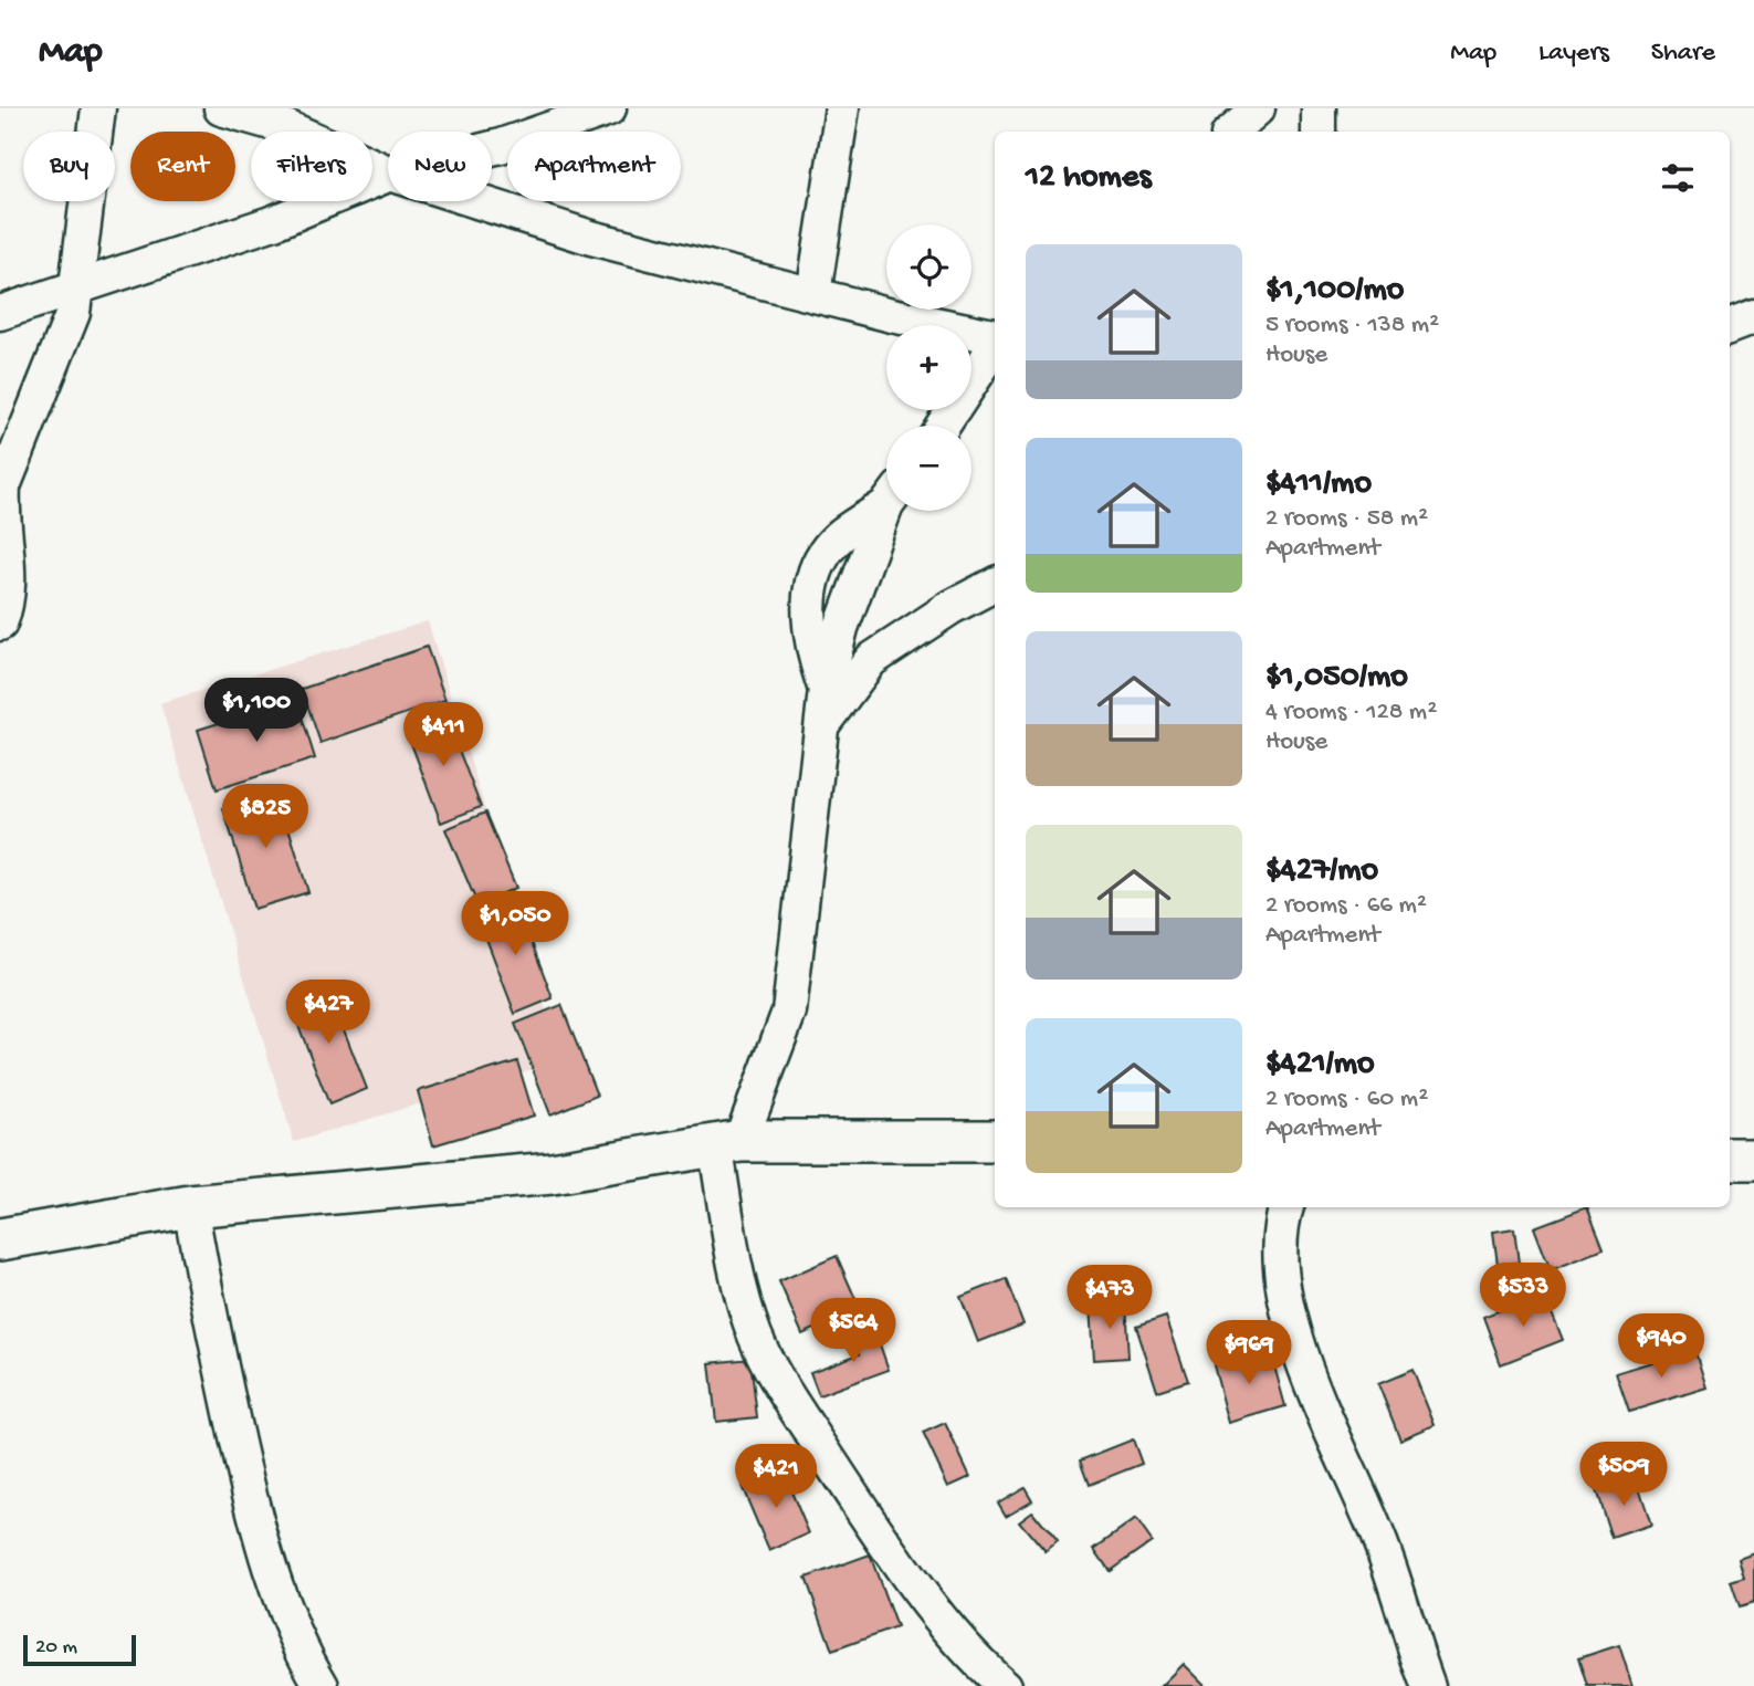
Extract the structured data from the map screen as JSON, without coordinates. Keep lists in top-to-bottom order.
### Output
{
  "scale_bar": "20 m",
  "page": {
    "header": "Map",
    "nav": ["Map", "Layers", "Share"],
    "chip": [
      "Buy",
      "Rent",
      "Filters",
      "New",
      "Apartment"
    ],
    "heading": "12 homes",
    "map_buttons": ["+", "−"],
    "list": [
      {
        "name": "$1,100/mo",
        "note": "5 rooms · 138 m² · House"
      },
      {
        "name": "$411/mo",
        "note": "2 rooms · 58 m² · Apartment"
      },
      {
        "name": "$1,050/mo",
        "note": "4 rooms · 128 m² · House"
      },
      {
        "name": "$427/mo",
        "note": "2 rooms · 66 m² · Apartment"
      },
      {
        "name": "$421/mo",
        "note": "2 rooms · 60 m² · Apartment"
      }
    ],
    "price": [
      "$1,100",
      "$411",
      "$825",
      "$1,050",
      "$427",
      "$533",
      "$473",
      "$564",
      "$940",
      "$969",
      "$509",
      "$421"
    ],
    "scale": "20 m"
  }
}
